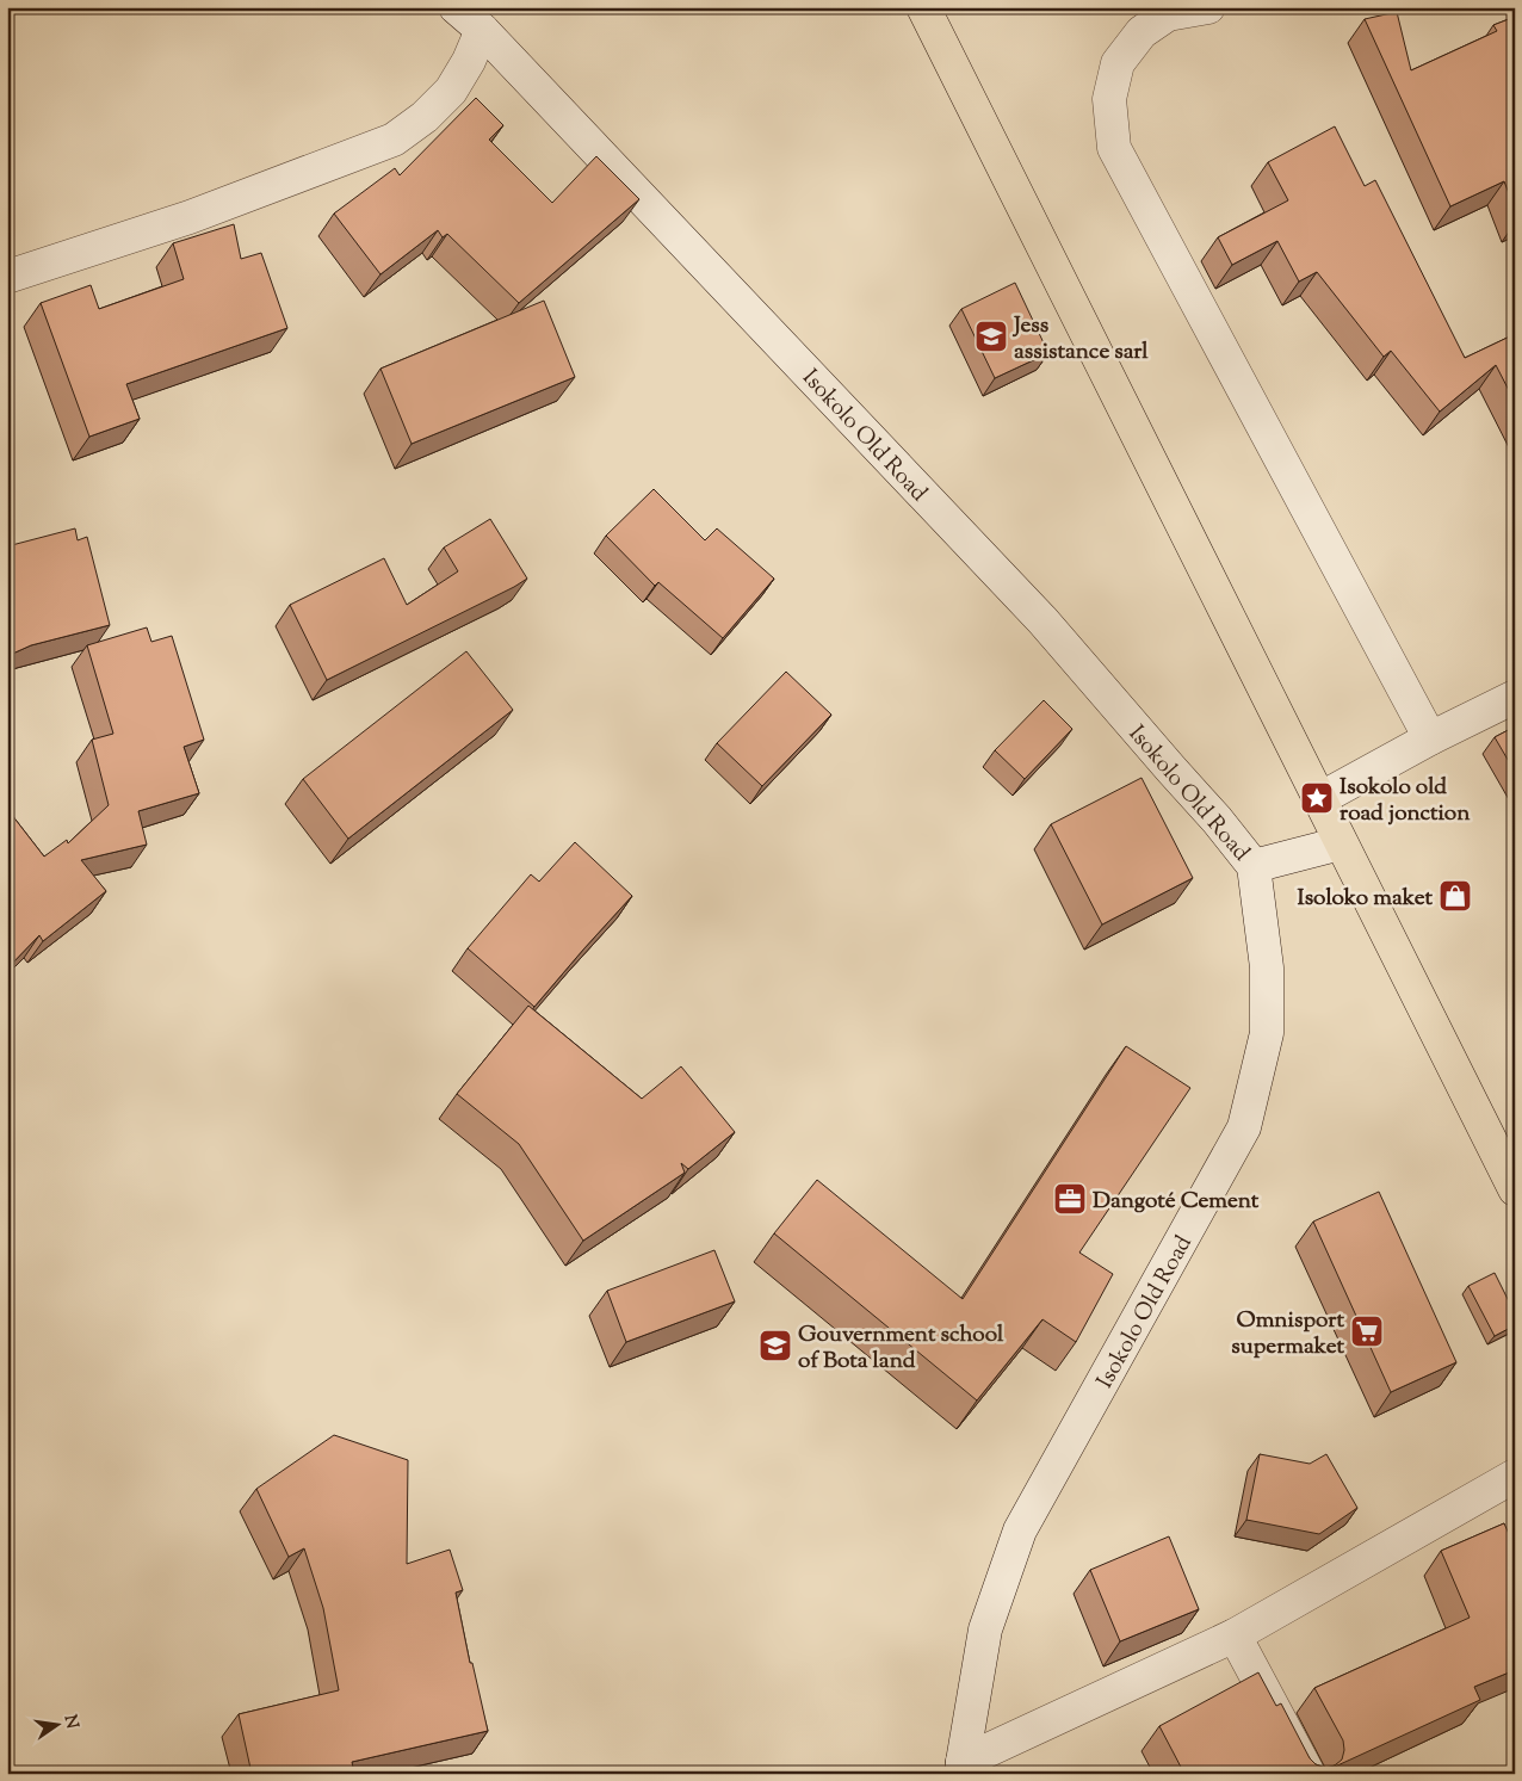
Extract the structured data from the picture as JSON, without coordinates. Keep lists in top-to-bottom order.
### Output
{
  "streets": {
    "street": ["Isokolo Old Road"]
  },
  "places": {
    "school or university": ["Jess assistance sarl", "Gouvernment school of Bota land"],
    "place": ["Isokolo old road jonction"],
    "shop": ["Isoloko maket"],
    "office": ["Dangoté Cement"],
    "supermarket": ["Omnisport supermaket"]
  },
  "north": "right"
}
